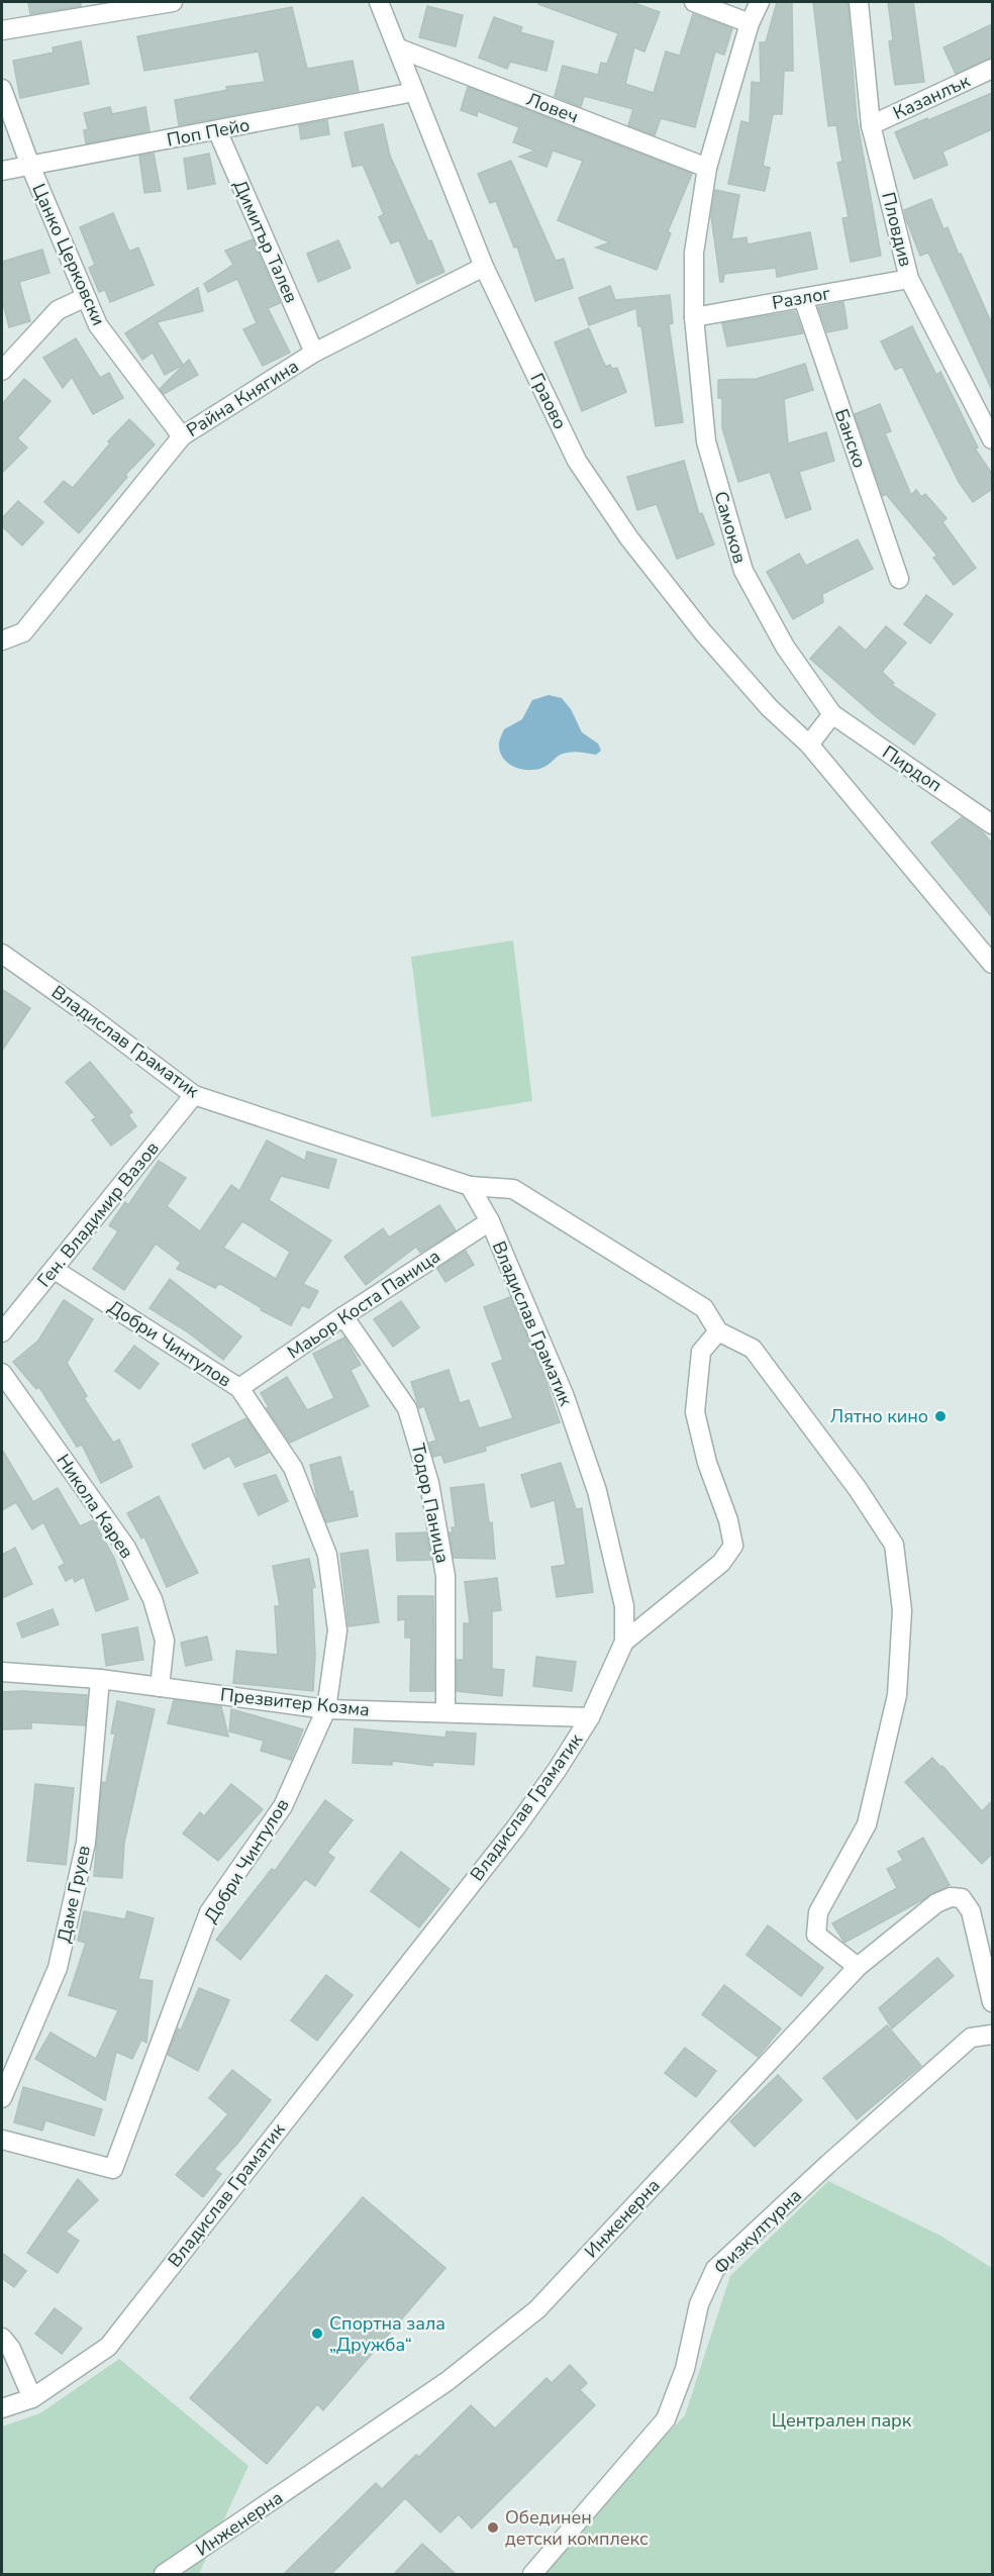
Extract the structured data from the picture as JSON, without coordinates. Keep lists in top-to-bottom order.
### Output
{
  "streets": {
    "street": [
      "Казанлък",
      "Ловеч",
      "Поп Пейо",
      "Пловдив",
      "Димитър Талев",
      "Цанко Церковски",
      "Разлог",
      "Райна Княгина",
      "Граово",
      "Банско",
      "Самоков",
      "Пирдоп",
      "Владислав Граматик",
      "Ген. Владимир Вазов",
      "Маьор Коста Паница",
      "Добри Чинтулов",
      "Тодор Паница",
      "Никола Карев",
      "Презвитер Козма",
      "Даме Груев",
      "Инженерна",
      "Физкултурна"
    ]
  },
  "crossings": [
    ["Казанлък", "Пловдив"],
    ["Ловеч", "Граово"],
    ["Ловеч", "Самоков"],
    ["Поп Пейо", "Димитър Талев"],
    ["Поп Пейо", "Цанко Церковски"],
    ["Поп Пейо", "Граово"],
    ["Пловдив", "Разлог"],
    ["Димитър Талев", "Райна Княгина"],
    ["Цанко Церковски", "Райна Княгина"],
    ["Разлог", "Банско"],
    ["Разлог", "Самоков"],
    ["Райна Княгина", "Граово"],
    ["Самоков", "Пирдоп"],
    ["Владислав Граматик", "Ген. Владимир Вазов"],
    ["Владислав Граматик", "Маьор Коста Паница"],
    ["Владислав Граматик", "Презвитер Козма"],
    ["Ген. Владимир Вазов", "Добри Чинтулов"],
    ["Маьор Коста Паница", "Добри Чинтулов"],
    ["Маьор Коста Паница", "Тодор Паница"],
    ["Добри Чинтулов", "Презвитер Козма"],
    ["Тодор Паница", "Презвитер Козма"],
    ["Никола Карев", "Презвитер Козма"],
    ["Презвитер Козма", "Даме Груев"]
  ],
  "parks": ["Централен парк"],
  "places": ["Лятно кино", "Спортна зала „Дружба“", "Обединен детски комплекс"]
}
